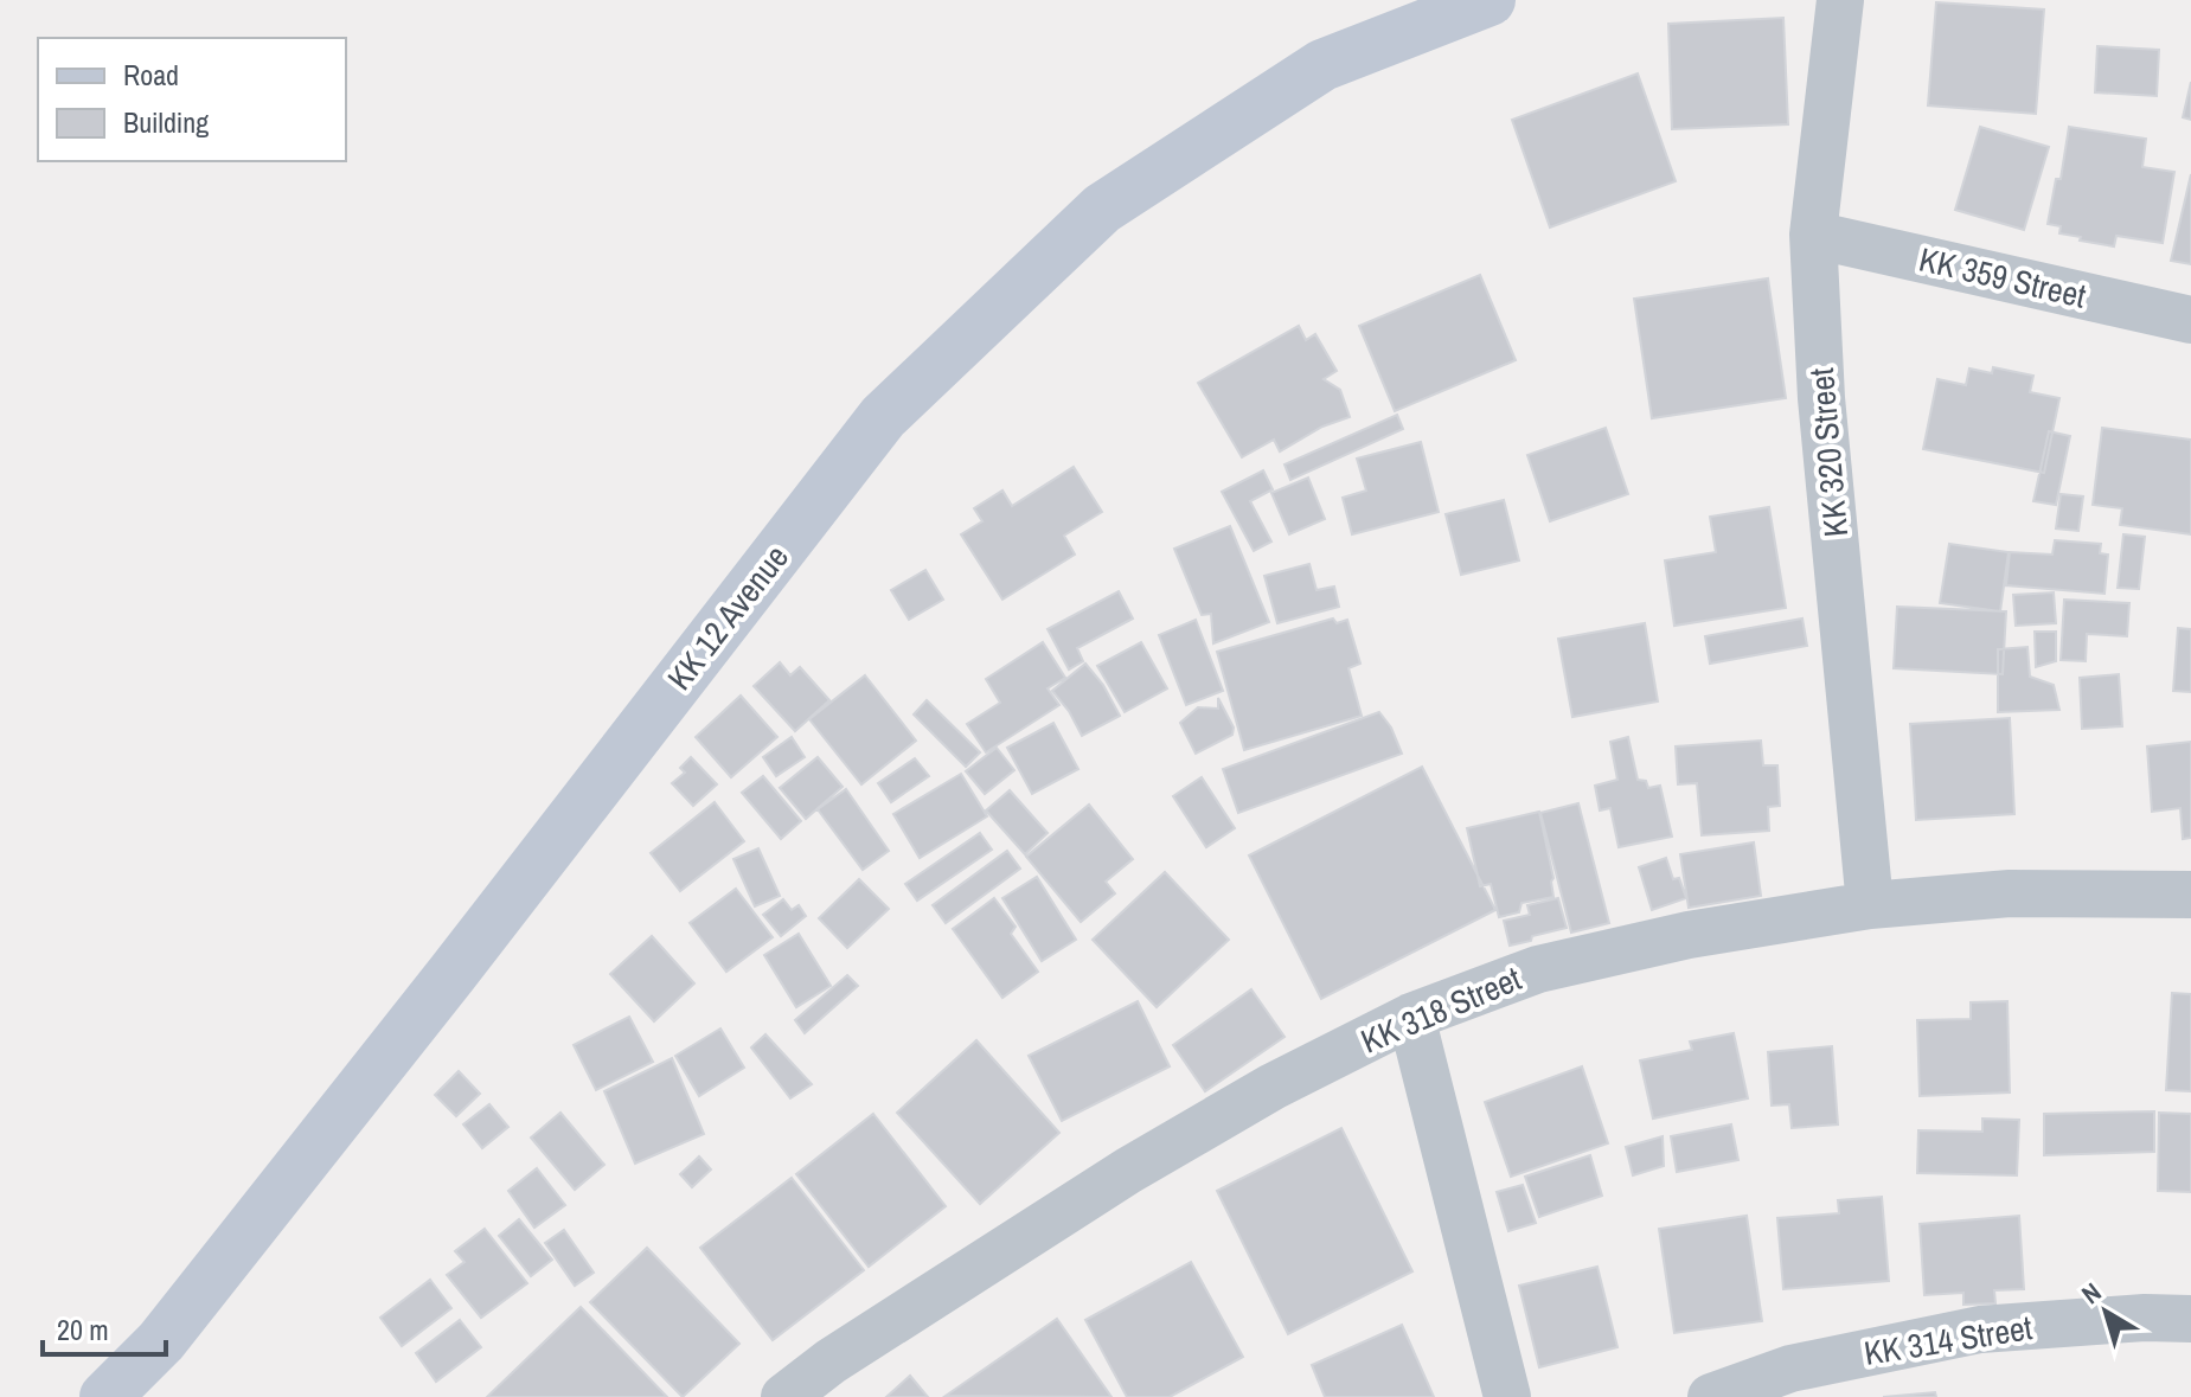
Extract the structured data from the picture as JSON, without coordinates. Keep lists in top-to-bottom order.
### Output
{
  "streets": {
    "main road": ["KK 12 Avenue"],
    "street": [
      "KK 359 Street",
      "KK 320 Street",
      "KK 318 Street",
      "KK 314 Street"
    ]
  },
  "crossings": [
    ["KK 359 Street", "KK 320 Street"],
    ["KK 320 Street", "KK 318 Street"]
  ],
  "legend": ["Road", "Building"],
  "scale_bar": "20 m",
  "north": "top left"
}
